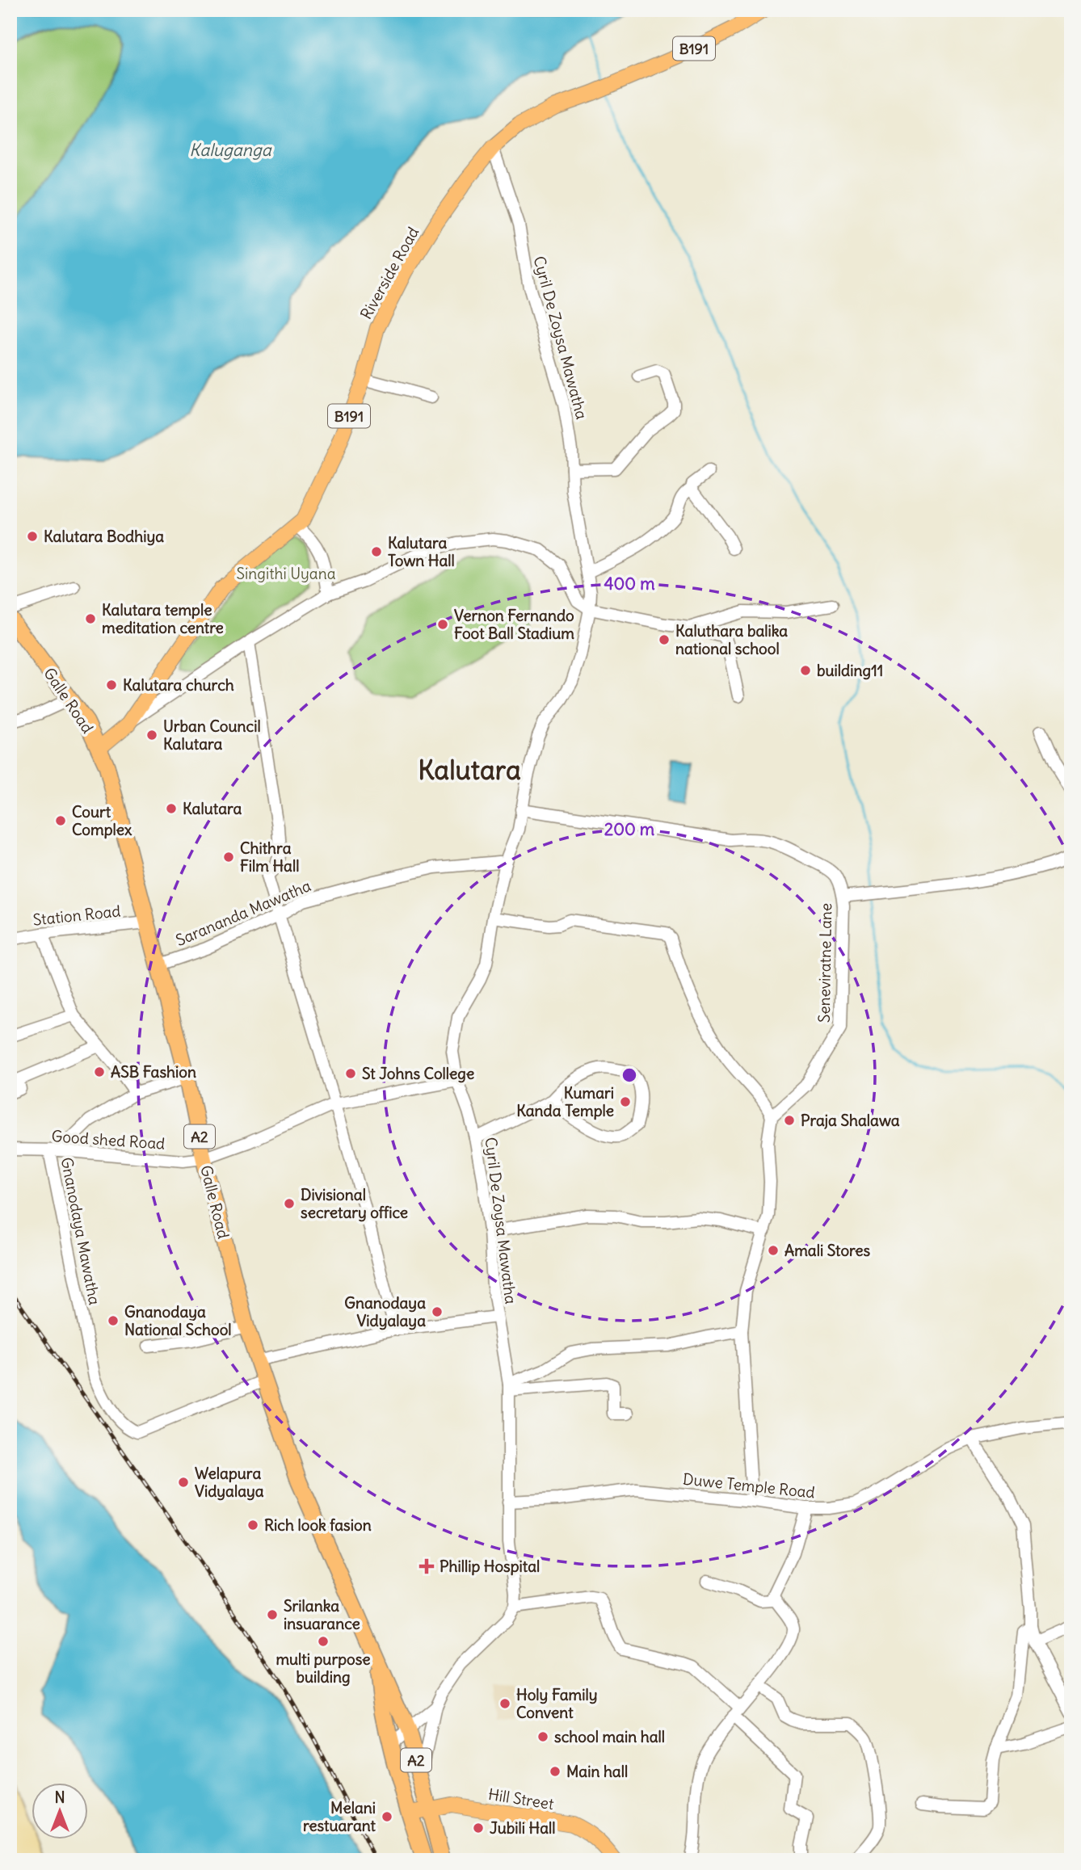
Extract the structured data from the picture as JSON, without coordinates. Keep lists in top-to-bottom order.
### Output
{
  "streets": {
    "highway": ["Galle Road", "A2"],
    "main road": ["B191", "Riverside Road", "Hill Street"],
    "street": [
      "Cyril De Zoysa Mawatha",
      "Sarananda Mawatha",
      "Station Road",
      "Seneviratne Lane",
      "Good shed Road",
      "Gnanodaya Mawatha",
      "Duwe Temple Road"
    ]
  },
  "crossings": [
    ["Riverside Road", "Cyril De Zoysa Mawatha"],
    ["Riverside Road", "Galle Road"],
    ["Cyril De Zoysa Mawatha", "Sarananda Mawatha"],
    ["Cyril De Zoysa Mawatha", "Seneviratne Lane"],
    ["Cyril De Zoysa Mawatha", "Good shed Road"],
    ["Cyril De Zoysa Mawatha", "Duwe Temple Road"],
    ["Galle Road", "Sarananda Mawatha"],
    ["Galle Road", "Station Road"],
    ["Galle Road", "Good shed Road"],
    ["Galle Road", "Gnanodaya Mawatha"],
    ["Galle Road", "Hill Street"],
    ["Good shed Road", "Gnanodaya Mawatha"]
  ],
  "districts": ["Kalutara"],
  "water": ["Kaluganga"],
  "parks": ["Singithi Uyana"],
  "places": {
    "other": [
      "Kalutara Bodhiya",
      "Kalutara Town Hall",
      "Kalutara temple meditation centre",
      "Vernon Fernando Foot Ball Stadium",
      "Kaluthara balika national school",
      "building11",
      "Kalutara church",
      "Urban Council Kalutara",
      "Kalutara",
      "Court Complex",
      "Chithra Film Hall",
      "ASB Fashion",
      "St Johns College",
      "Kumari Kanda Temple",
      "Praja Shalawa",
      "Divisional secretary office",
      "Amali Stores",
      "Gnanodaya Vidyalaya",
      "Gnanodaya National School",
      "Welapura Vidyalaya",
      "Rich look fasion",
      "Srilanka insuarance",
      "multi purpose building",
      "Holy Family Convent",
      "school main hall",
      "Main hall",
      "Melani restuarant",
      "Jubili Hall"
    ],
    "health": ["Phillip Hospital"]
  },
  "north": "top",
  "rings": ["400 m", "200 m"]
}
